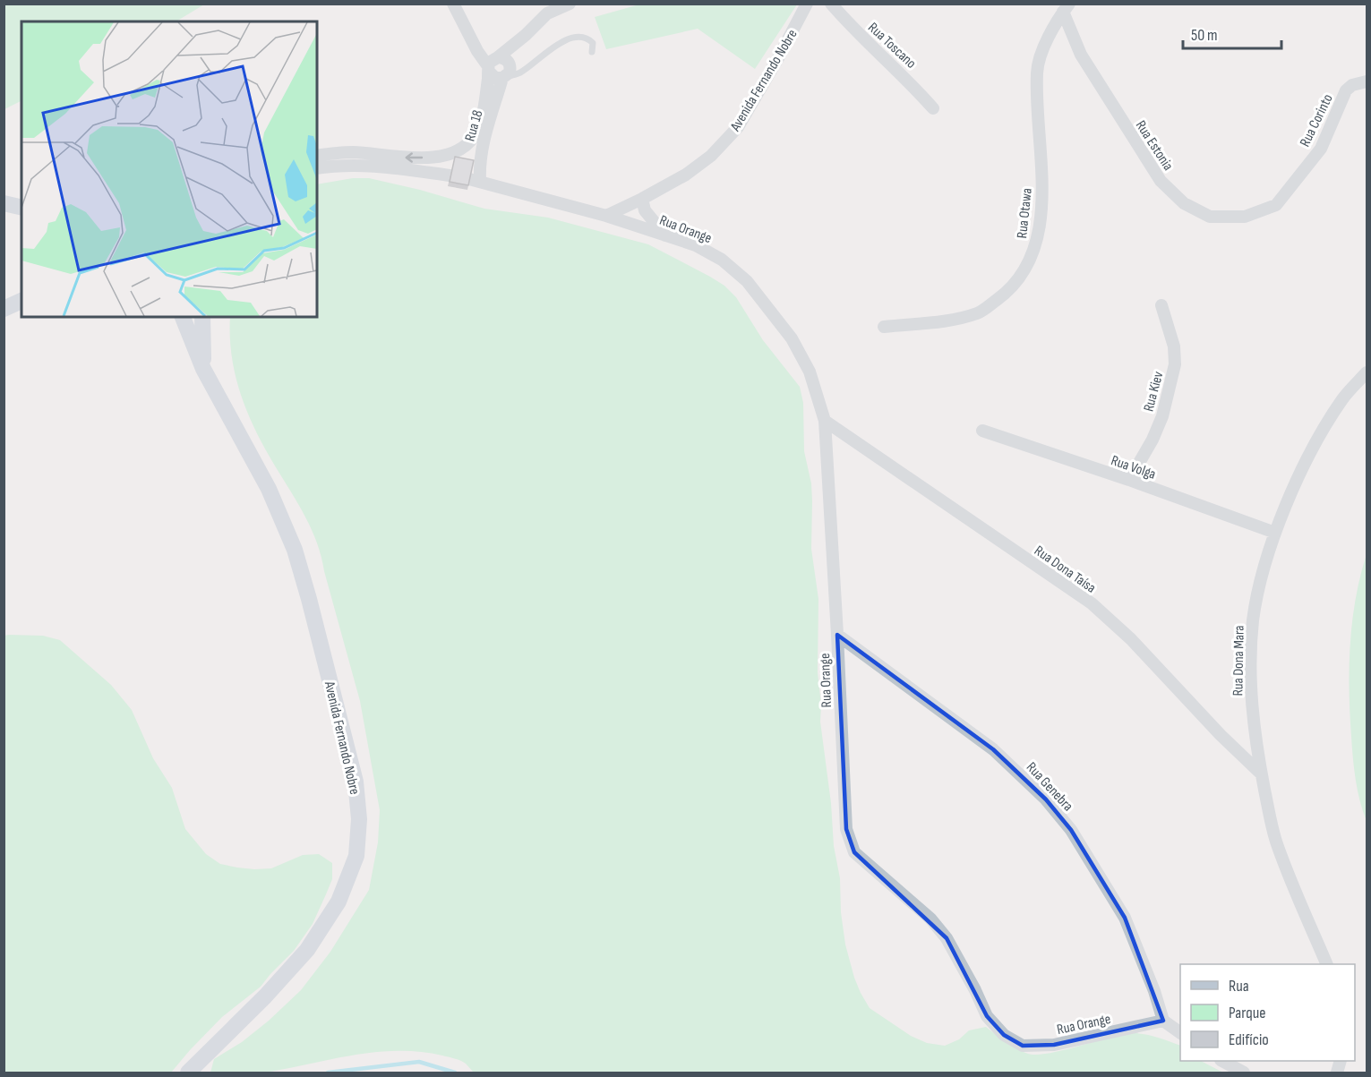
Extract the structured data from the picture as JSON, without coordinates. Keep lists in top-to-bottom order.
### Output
{
  "streets": {
    "main road": ["Avenida Fernando Nobre"],
    "street": [
      "Rua Toscano",
      "Rua Corinto",
      "Rua 18",
      "Rua Estonia",
      "Rua Otawa",
      "Rua Orange",
      "Rua Kiev",
      "Rua Volga",
      "Rua Dona Taísa",
      "Rua Dona Mara",
      "Rua Genebra"
    ]
  },
  "crossings": [
    ["Avenida Fernando Nobre", "Rua 18"],
    ["Avenida Fernando Nobre", "Rua Orange"],
    ["Rua Corinto", "Rua Estonia"],
    ["Rua 18", "Rua Orange"],
    ["Rua Estonia", "Rua Otawa"],
    ["Rua Orange", "Rua Dona Taísa"],
    ["Rua Orange", "Rua Genebra"],
    ["Rua Kiev", "Rua Volga"],
    ["Rua Volga", "Rua Dona Mara"],
    ["Rua Dona Taísa", "Rua Dona Mara"]
  ],
  "one_way": ["Rua 18"],
  "legend": ["Rua", "Parque", "Edifício"],
  "scale_bar": "50 m"
}
